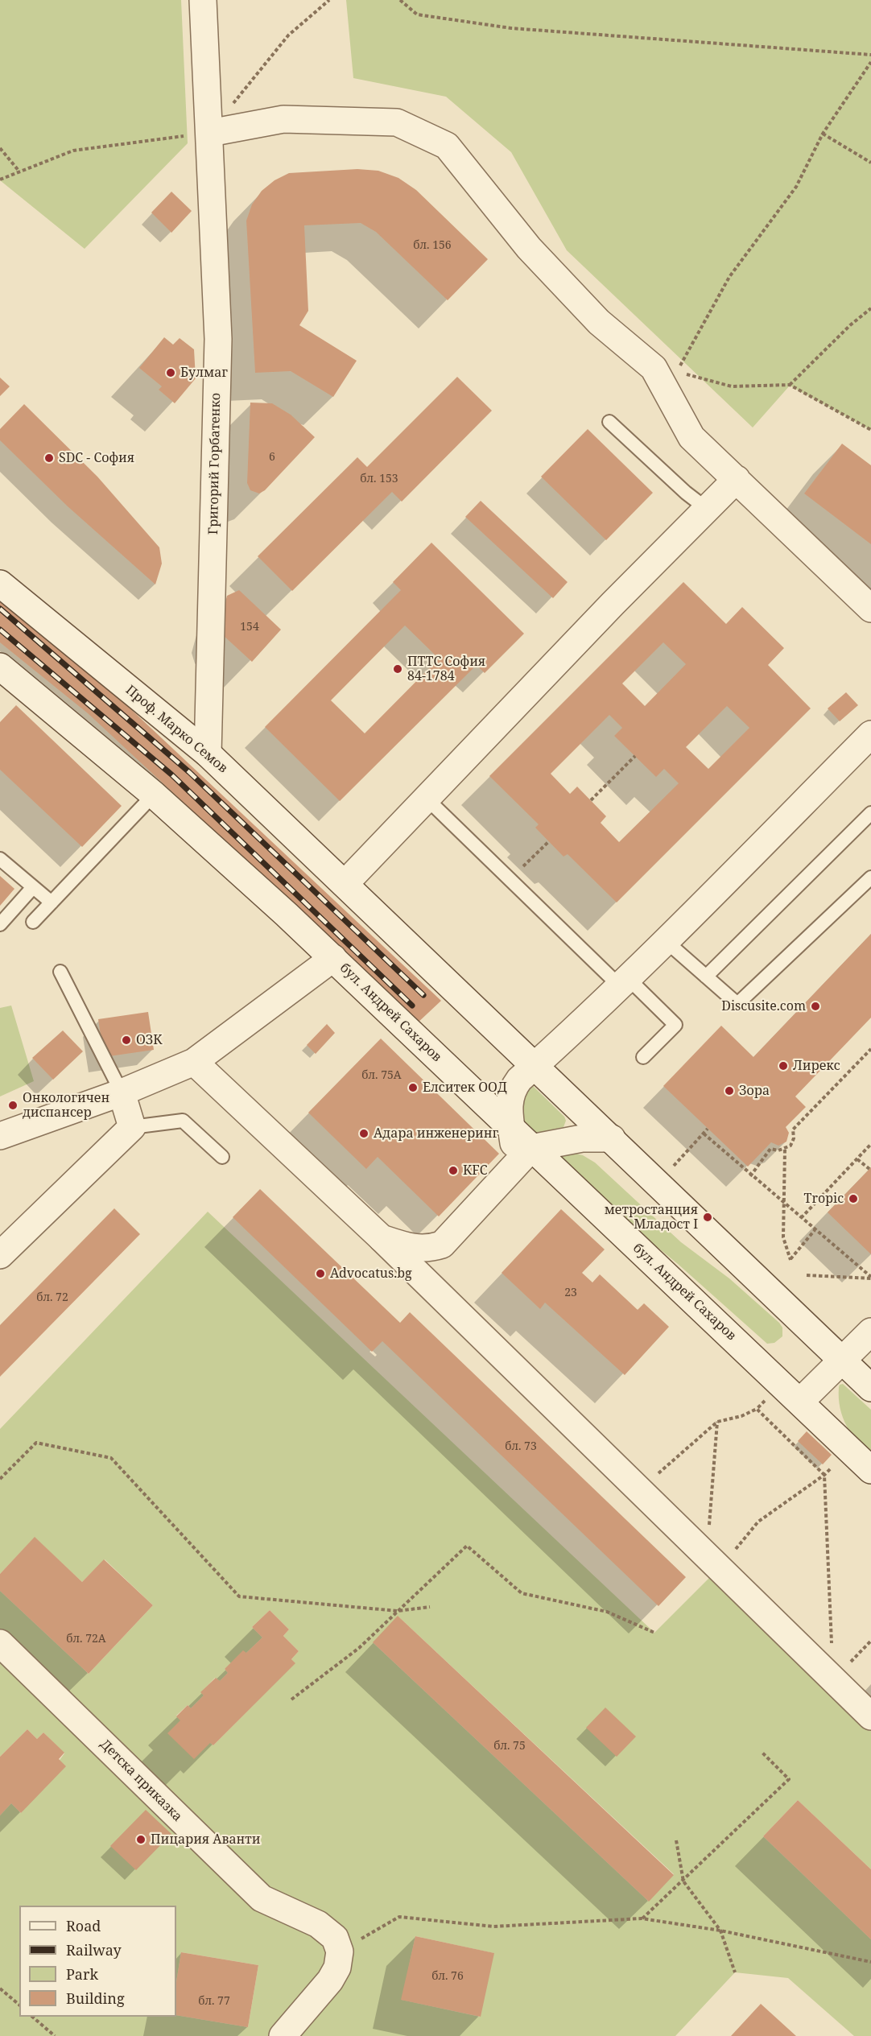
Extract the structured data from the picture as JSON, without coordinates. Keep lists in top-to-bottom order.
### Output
{
  "streets": {
    "street": [
      "Григорий Горбатенко",
      "Проф. Марко Семов",
      "бул. Андрей Сахаров",
      "Детска приказка"
    ]
  },
  "crossings": [
    ["Григорий Горбатенко", "Проф. Марко Семов"]
  ],
  "places": [
    "Булмаг",
    "SDC - София",
    "ПТТС София 84-1784",
    "Discusite.com",
    "ОЗК",
    "Лирекс",
    "Елситек ООД",
    "Зора",
    "Онкологичен диспансер",
    "Адара инженеринг",
    "KFC",
    "Tropic",
    "метростанция Младост I",
    "Advocatus.bg",
    "Пицария Аванти"
  ],
  "house_numbers": [
    "бл. 156",
    "6",
    "бл. 153",
    "154",
    "бл. 75А",
    "23",
    "бл. 72",
    "бл. 73",
    "бл. 72А",
    "бл. 75",
    "бл. 76",
    "бл. 77"
  ],
  "legend": [
    "Road",
    "Railway",
    "Park",
    "Building"
  ]
}
